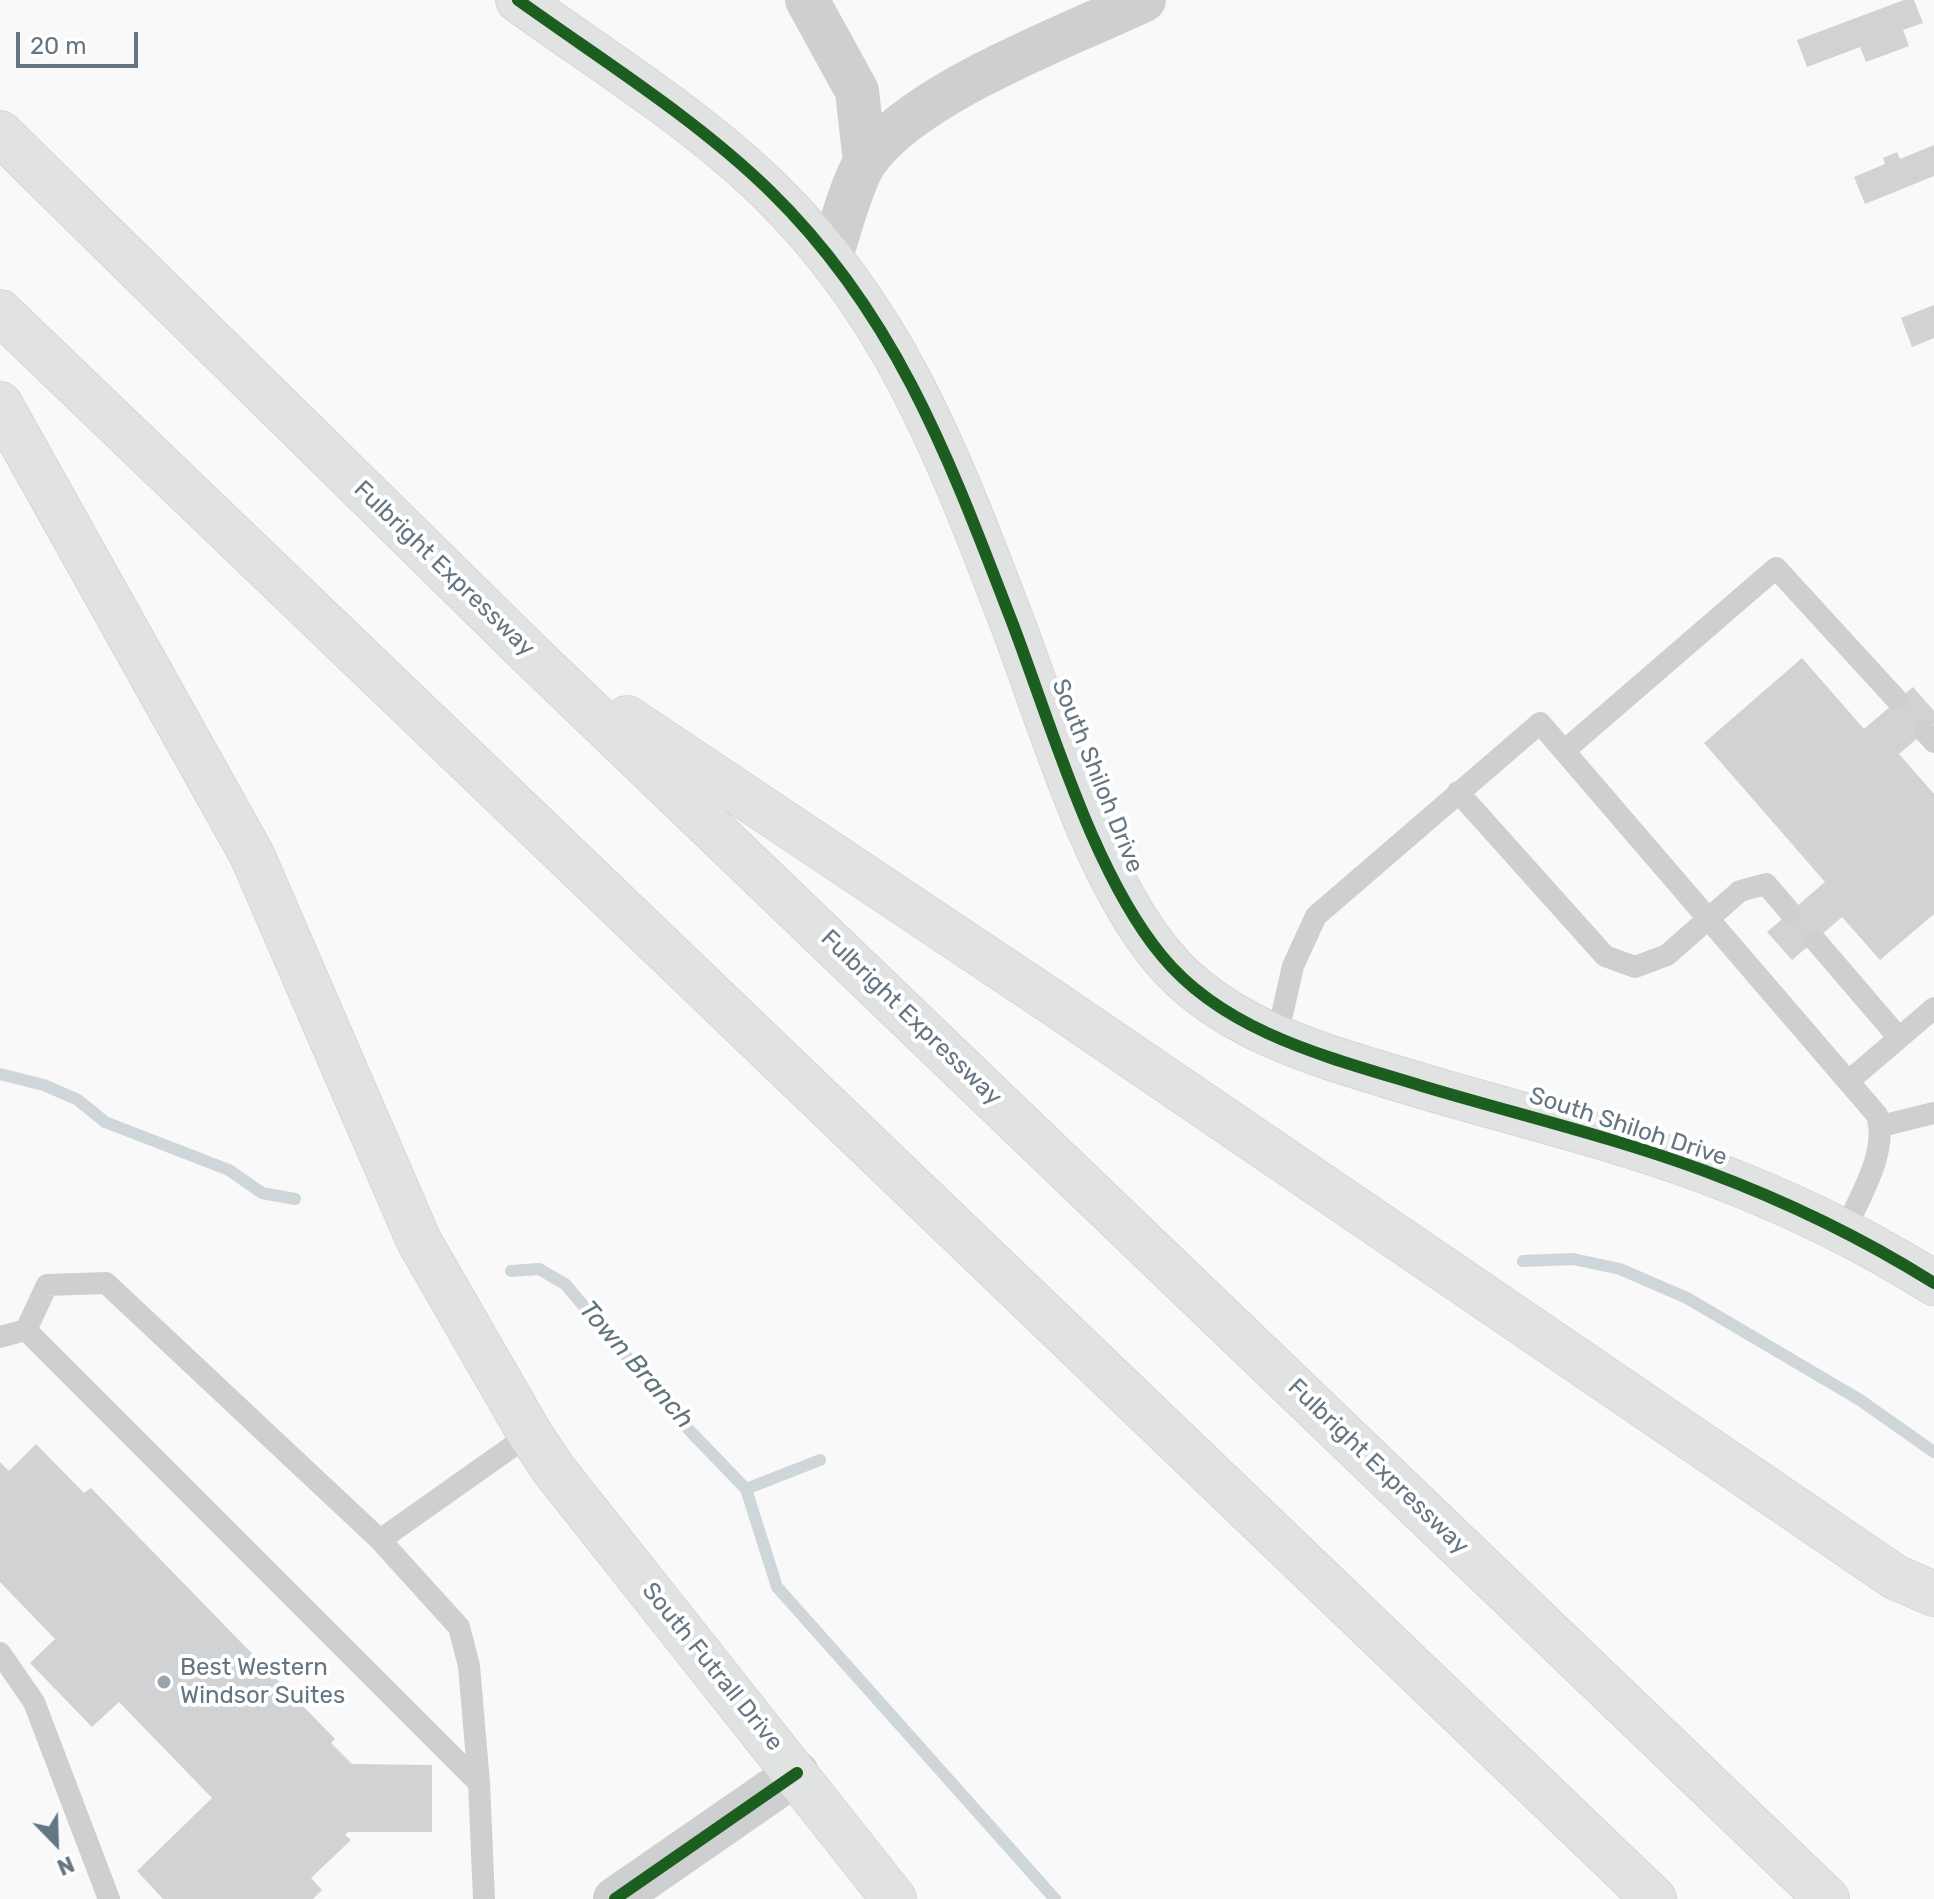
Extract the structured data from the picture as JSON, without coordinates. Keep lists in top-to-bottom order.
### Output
{
  "streets": {
    "main road": ["Fulbright Expressway", "South Shiloh Drive", "South Futrall Drive"]
  },
  "water": ["Town Branch"],
  "places": ["Best Western Windsor Suites"],
  "scale_bar": "20 m",
  "north": "bottom right"
}
